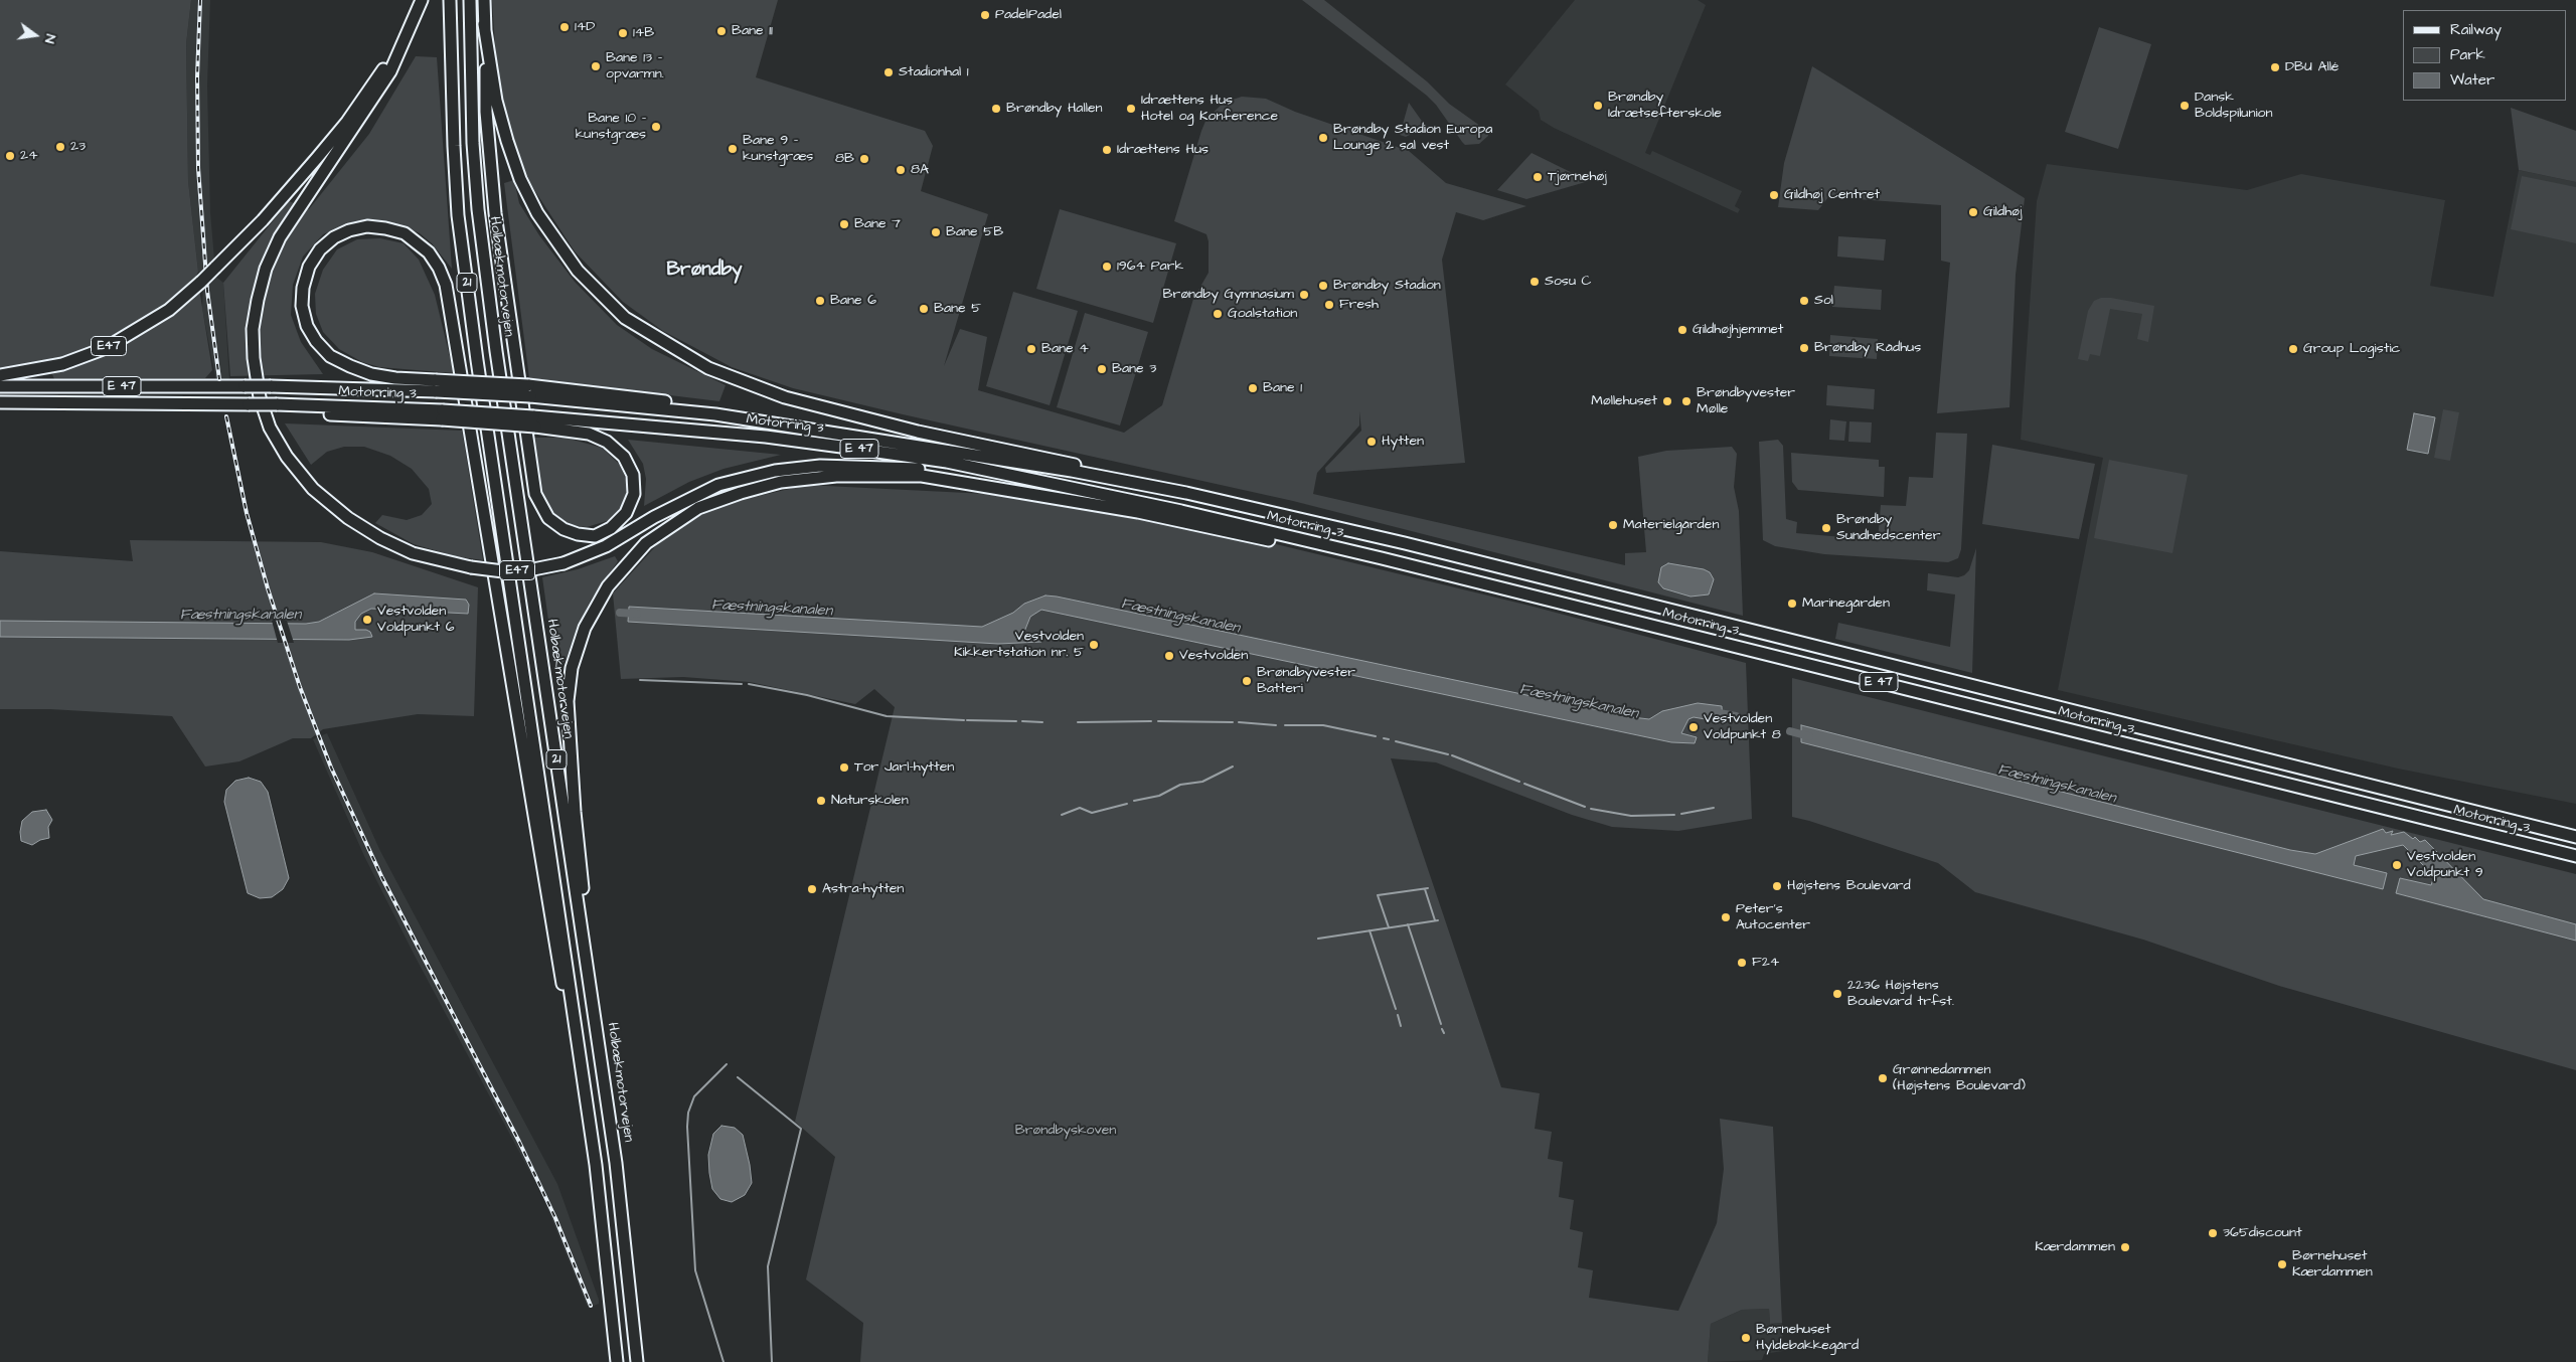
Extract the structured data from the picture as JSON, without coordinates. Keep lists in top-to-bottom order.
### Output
{
  "streets": {
    "highway": [
      "Holbækmotorvejen",
      "21",
      "E47",
      "E 47",
      "Motorring 3"
    ]
  },
  "crossings": [
    ["E47", "Motorring 3"]
  ],
  "districts": ["Brøndby"],
  "water": ["Fæstningskanalen"],
  "parks": ["Brøndbyskoven"],
  "places": [
    "PadelPadel",
    "14D",
    "Bane 11",
    "14B",
    "Bane 13 - opvarmn.",
    "DBU Allé",
    "Stadionhal 1",
    "Brøndby Idrætsefterskole",
    "Dansk Boldspilunion",
    "Brøndby Hallen",
    "Idrættens Hus Hotel og Konference",
    "Bane 10 - kunstgræs",
    "Brøndby Stadion Europa Lounge 2 sal vest",
    "23",
    "Bane 9 - kunstgræs",
    "Idrættens Hus",
    "24",
    "8B",
    "8A",
    "Tjørnehøj",
    "Gildhøj Centret",
    "Gildhøj",
    "Bane 7",
    "Bane 5B",
    "1964 Park",
    "Sosu C",
    "Brøndby Stadion",
    "Brøndby Gymnasium",
    "Bane 6",
    "Sol",
    "Fresh",
    "Bane 5",
    "Goalstation",
    "Gildhøjhjemmet",
    "Brøndby Rådhus",
    "Bane 4",
    "Group Logistic",
    "Bane 3",
    "Bane 1",
    "Møllehuset",
    "Brøndbyvester Mølle",
    "Hytten",
    "Materielgården",
    "Brøndby Sundhedscenter",
    "Marinegården",
    "Vestvolden Voldpunkt 6",
    "Vestvolden Kikkertstation nr. 5",
    "Vestvolden",
    "Brøndbyvester Batteri",
    "Vestvolden Voldpunkt 8",
    "Tor Jarl-hytten",
    "Naturskolen",
    "Vestvolden Voldpunkt 9",
    "Højstens Boulevard",
    "Astra-hytten",
    "Peter's Autocenter",
    "F24",
    "2236 Højstens Boulevard trfst.",
    "Grønnedammen (Højstens Boulevard)",
    "365discount",
    "Kærdammen",
    "Børnehuset Kærdammen",
    "Børnehuset Hyldebakkegård"
  ],
  "legend": ["Railway", "Park", "Water"],
  "north": "right"
}
